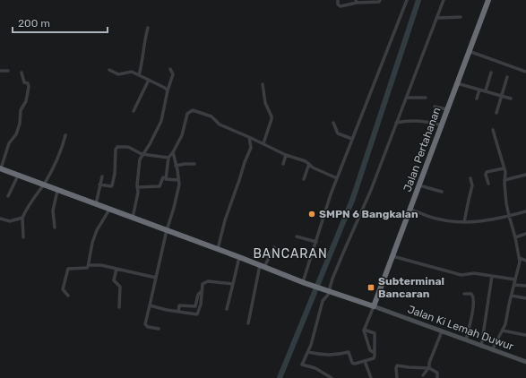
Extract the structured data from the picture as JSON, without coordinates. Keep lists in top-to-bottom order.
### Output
{
  "streets": {
    "highway": ["Jalan Pertahanan", "Jalan Ki Lemah Duwur"]
  },
  "crossings": [
    ["Jalan Pertahanan", "Jalan Ki Lemah Duwur"]
  ],
  "districts": ["BANCARAN"],
  "places": {
    "other": ["SMPN 6 Bangkalan"],
    "transit": ["Subterminal Bancaran"]
  },
  "scale_bar": "200 m"
}
